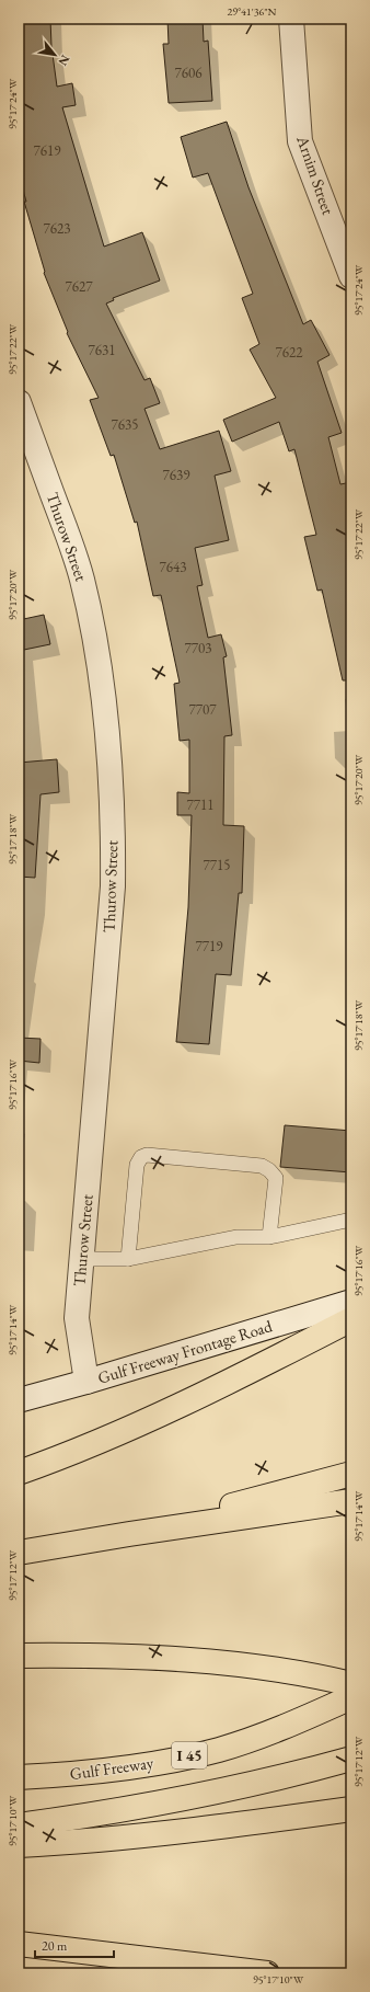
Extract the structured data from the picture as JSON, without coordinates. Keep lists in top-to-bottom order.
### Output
{
  "streets": {
    "highway": ["I 45", "Gulf Freeway"],
    "street": ["Arnim Street", "Thurow Street", "Gulf Freeway Frontage Road"]
  },
  "crossings": [
    ["Thurow Street", "Gulf Freeway Frontage Road"]
  ],
  "house_numbers": [
    "7606",
    "7619",
    "7623",
    "7627",
    "7631",
    "7622",
    "7635",
    "7639",
    "7643",
    "7703",
    "7707",
    "7711",
    "7715",
    "7719"
  ],
  "scale_bar": "20 m",
  "north": "bottom right",
  "coordinates": [
    "29°41'36\"N",
    "95°17'24\"W",
    "95°17'22\"W",
    "95°17'20\"W",
    "95°17'18\"W",
    "95°17'16\"W",
    "95°17'14\"W",
    "95°17'12\"W",
    "95°17'10\"W"
  ]
}
